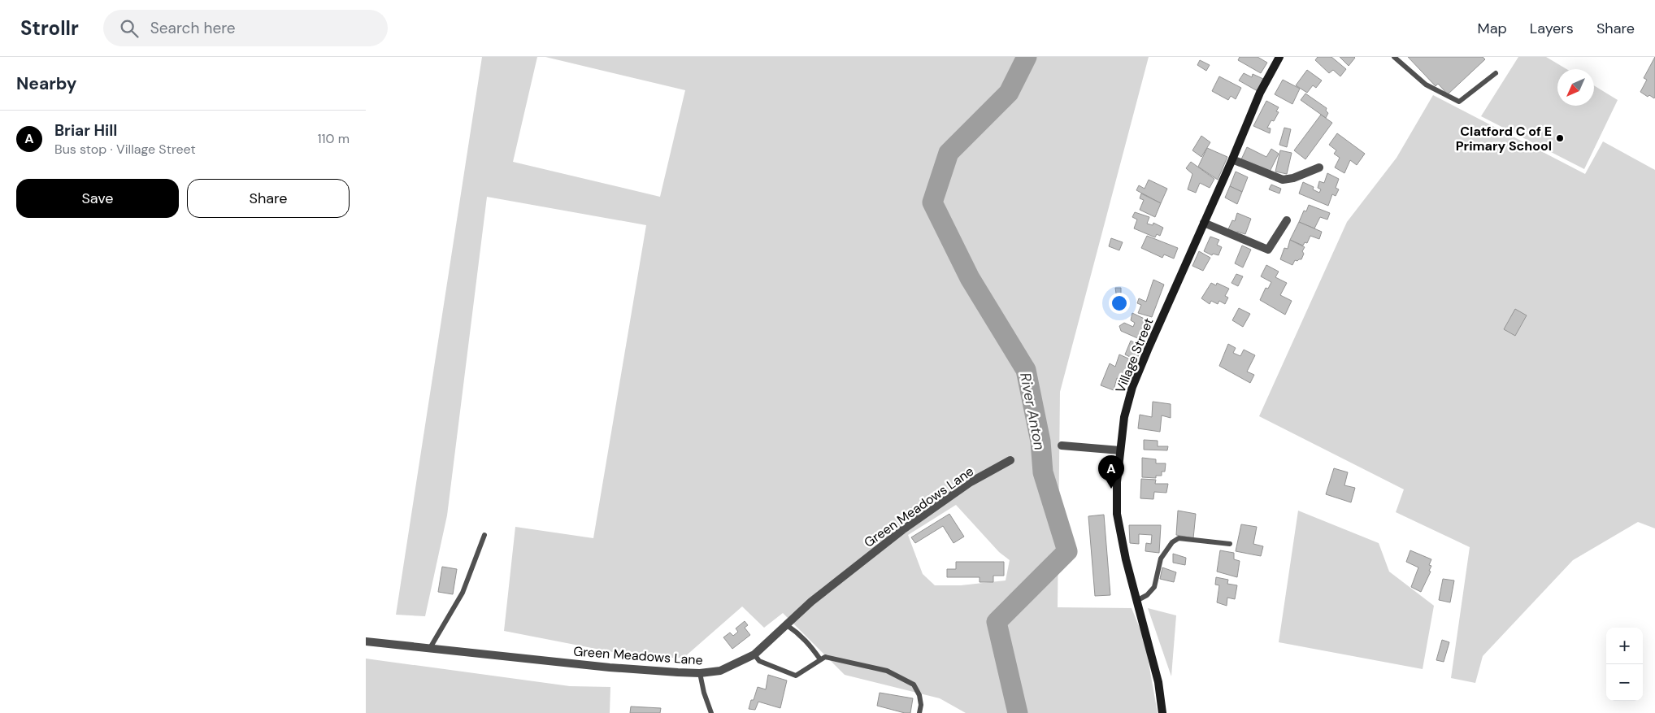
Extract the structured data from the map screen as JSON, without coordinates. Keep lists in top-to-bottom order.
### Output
{
  "streets": {
    "street": ["Village Street", "Green Meadows Lane"]
  },
  "water": ["River Anton"],
  "places": ["Clatford C of E Primary School"],
  "north": "bottom left",
  "page": {
    "header": "Strollr",
    "search": "Search here",
    "nav": ["Map", "Layers", "Share"],
    "heading": "Nearby",
    "list": [
      {
        "mark": "A",
        "name": "Briar Hill",
        "note": "Bus stop · Village Street",
        "value": "110 m"
      }
    ],
    "buttons": ["Save", "Share"],
    "pins": "A",
    "map_buttons": ["+", "−"]
  }
}
